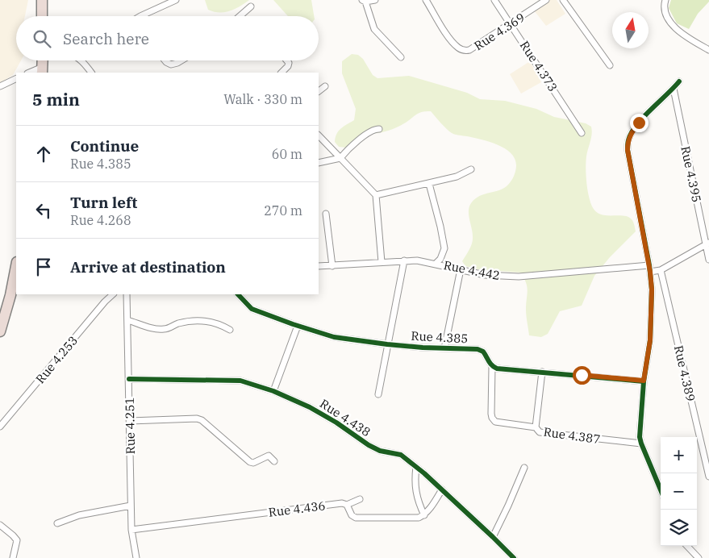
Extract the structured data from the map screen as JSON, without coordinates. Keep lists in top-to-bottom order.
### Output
{
  "streets": {
    "street": [
      "Rue 4.369",
      "Rue 4.373",
      "Rue 4.395",
      "Rue 4.442",
      "Rue 4.385",
      "Rue 4.253",
      "Rue 4.389",
      "Rue 4.438",
      "Rue 4.251",
      "Rue 4.387",
      "Rue 4.436"
    ]
  },
  "crossings": [
    ["Rue 4.369", "Rue 4.373"],
    ["Rue 4.438", "Rue 4.251"],
    ["Rue 4.251", "Rue 4.436"]
  ],
  "north": "top",
  "page": {
    "search": "Search here",
    "heading": ["5 min", "Walk · 330 m"],
    "list": [
      ["Continue", "Rue 4.385", "60 m"],
      ["Turn left", "Rue 4.268", "270 m"],
      "Arrive at destination"
    ],
    "map_buttons": ["+", "−"]
  }
}
